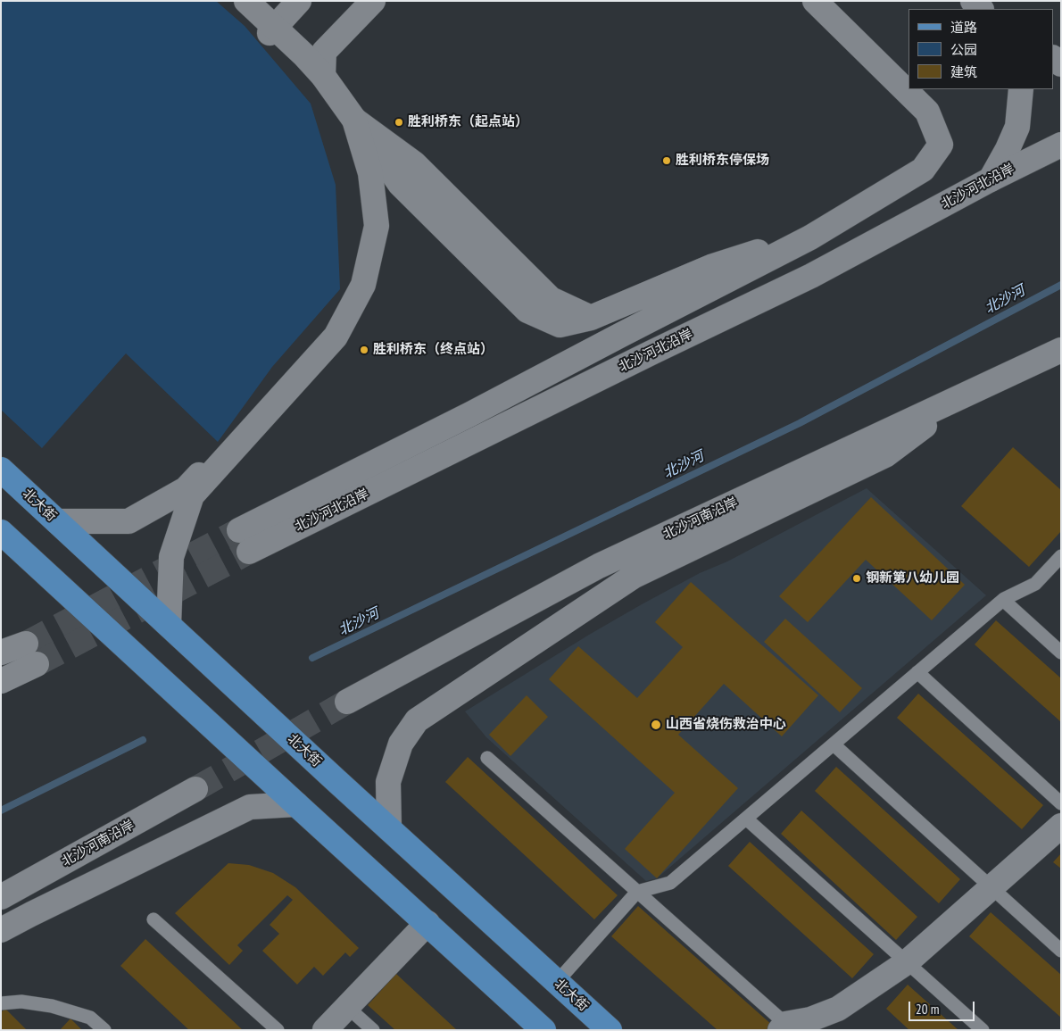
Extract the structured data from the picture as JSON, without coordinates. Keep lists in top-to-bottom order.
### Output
{
  "streets": {
    "main road": ["北大街"],
    "street": ["北沙河北沿岸", "北沙河南沿岸"]
  },
  "water": ["北沙河"],
  "places": [
    "胜利桥东（起点站）",
    "胜利桥东停保场",
    "胜利桥东（终点站）",
    "钢新第八幼儿园",
    "山西省烧伤救治中心"
  ],
  "legend": ["道路", "公园", "建筑"],
  "scale_bar": "20 m"
}
